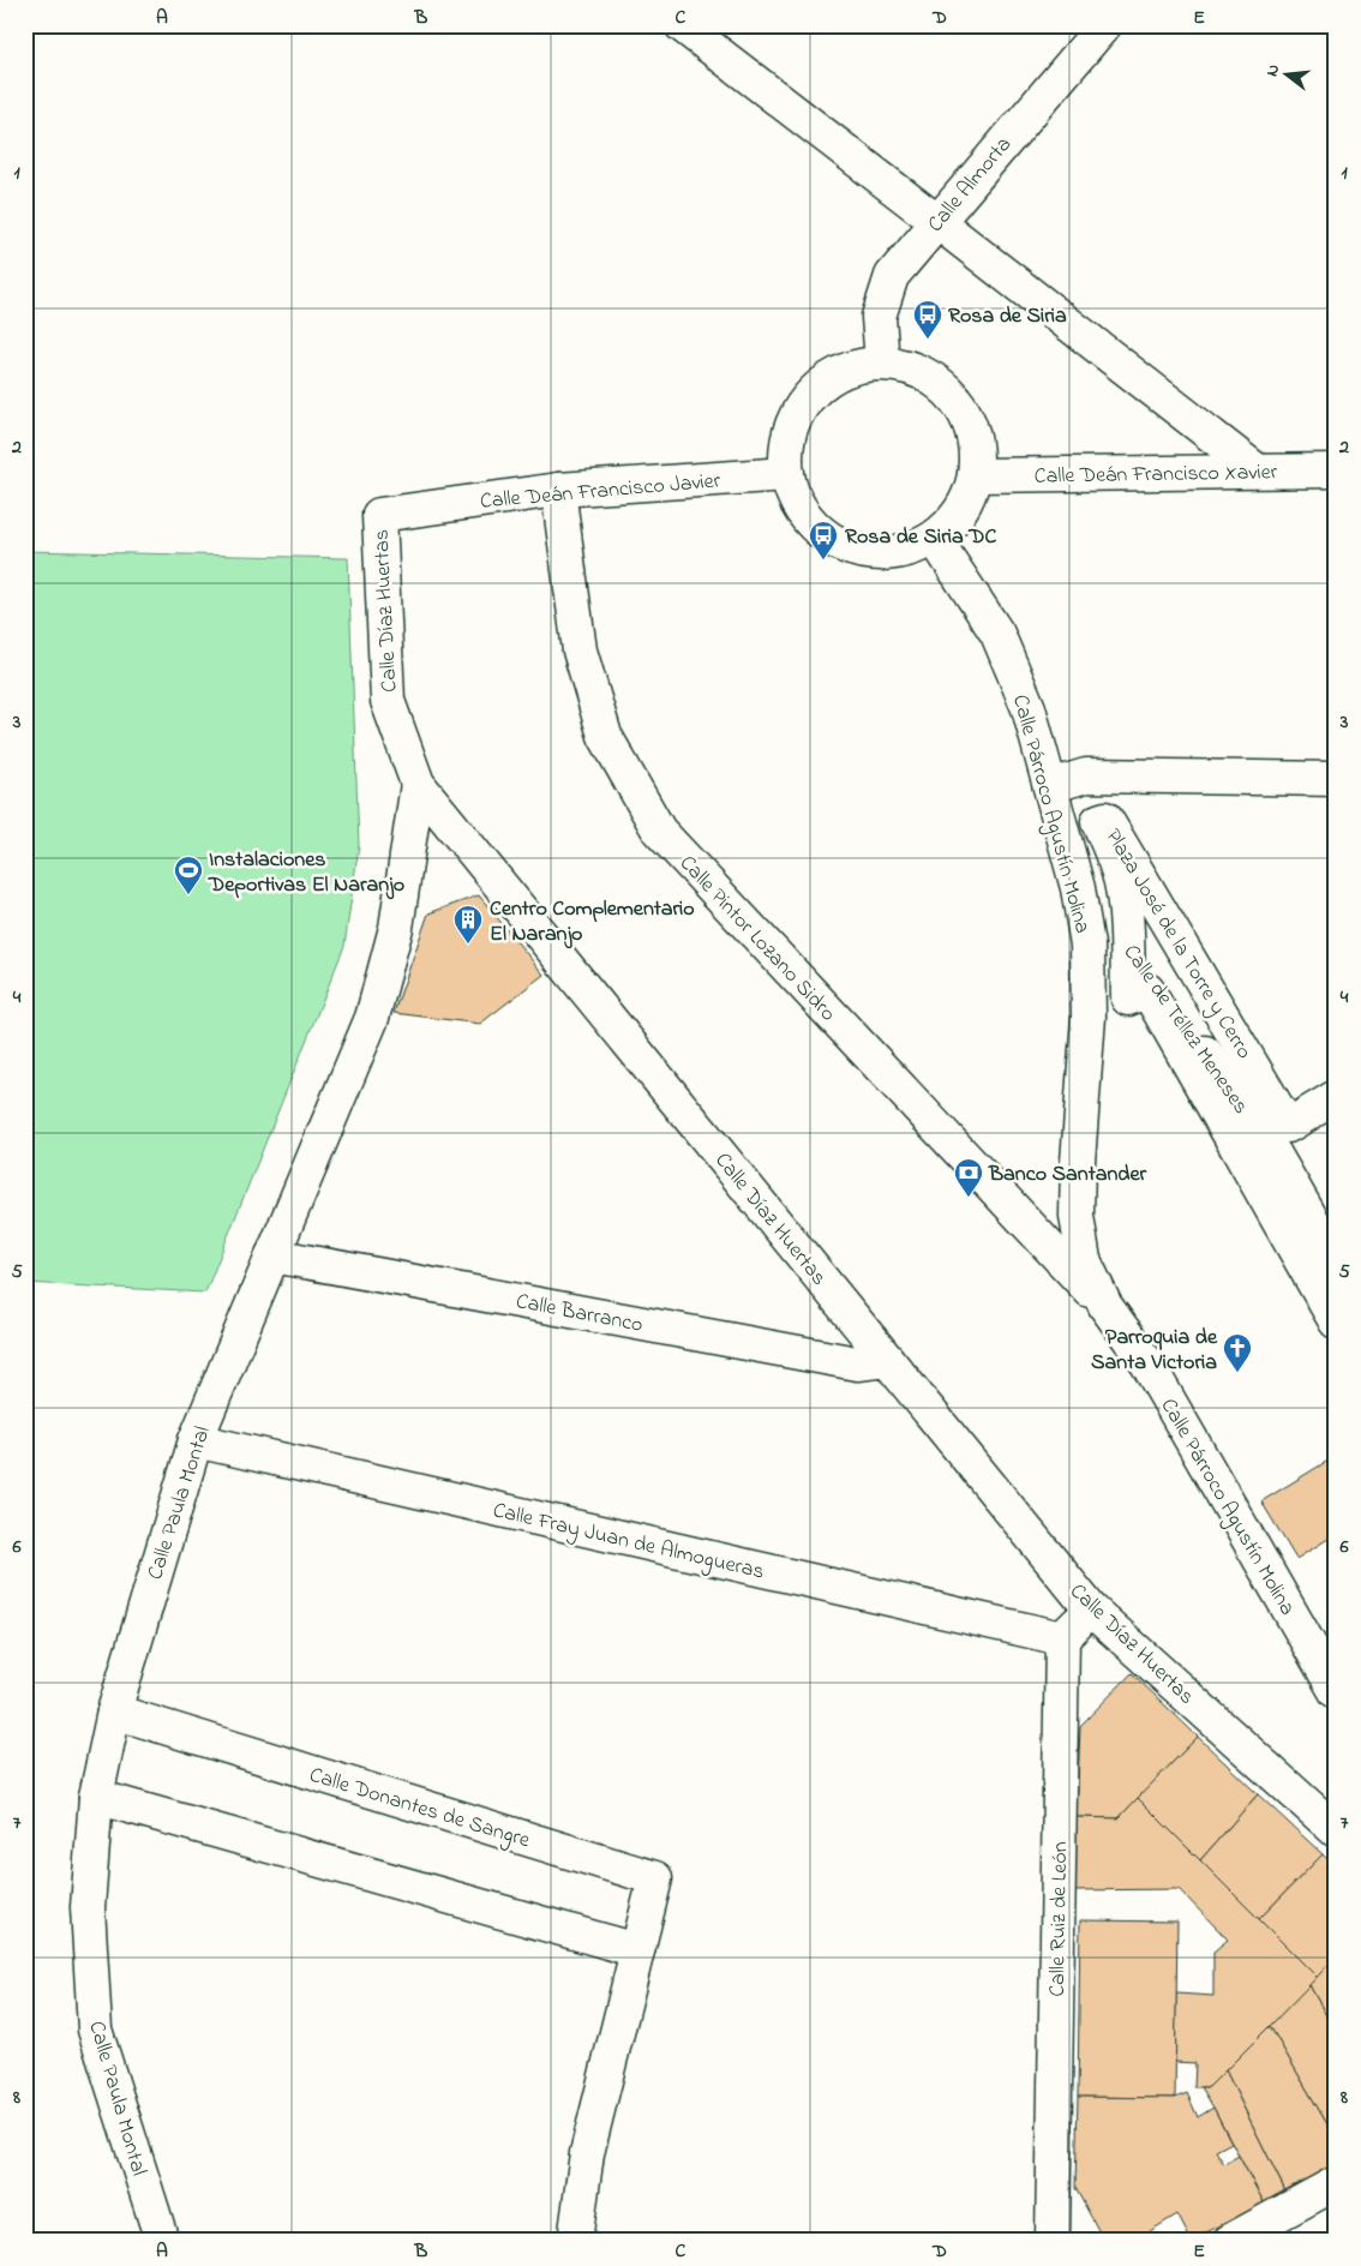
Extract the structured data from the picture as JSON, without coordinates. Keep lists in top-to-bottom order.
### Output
{
  "streets": {
    "street": [
      "Calle Almorta",
      "Calle Deán Francisco Xavier",
      "Calle Deán Francisco Javier",
      "Calle Díaz Huertas",
      "Calle Párroco Agustín Molina",
      "Calle Pintor Lozano Sidro",
      "Plaza José de la Torre y Cerro",
      "Calle de Téllez Meneses",
      "Calle Barranco",
      "Calle Paula Montal",
      "Calle Fray Juan de Almogueras",
      "Calle Donantes de Sangre",
      "Calle Ruiz de León"
    ]
  },
  "crossings": [
    ["Calle Almorta", "Calle Deán Francisco Xavier"],
    ["Calle Almorta", "Calle Deán Francisco Javier"],
    ["Calle Almorta", "Calle Párroco Agustín Molina"],
    ["Calle Deán Francisco Xavier", "Calle Deán Francisco Javier"],
    ["Calle Deán Francisco Xavier", "Calle Párroco Agustín Molina"],
    ["Calle Deán Francisco Javier", "Calle Díaz Huertas"],
    ["Calle Deán Francisco Javier", "Calle Párroco Agustín Molina"],
    ["Calle Deán Francisco Javier", "Calle Pintor Lozano Sidro"],
    ["Calle Díaz Huertas", "Calle Barranco"],
    ["Calle Díaz Huertas", "Calle Paula Montal"],
    ["Calle Párroco Agustín Molina", "Calle Pintor Lozano Sidro"],
    ["Calle Párroco Agustín Molina", "Calle de Téllez Meneses"],
    ["Plaza José de la Torre y Cerro", "Calle de Téllez Meneses"],
    ["Calle Barranco", "Calle Paula Montal"],
    ["Calle Paula Montal", "Calle Fray Juan de Almogueras"],
    ["Calle Paula Montal", "Calle Donantes de Sangre"],
    ["Calle Fray Juan de Almogueras", "Calle Ruiz de León"]
  ],
  "places": {
    "bus stop": ["Rosa de Siria", "Rosa de Siria DC"],
    "sports": ["Instalaciones Deportivas El Naranjo"],
    "building": ["Centro Complementario El Naranjo"],
    "bank": ["Banco Santander"],
    "church": ["Parroquia de Santa Victoria"]
  },
  "north": "left",
  "grid": {
    "columns": [
      "A",
      "B",
      "C",
      "D",
      "E"
    ],
    "rows": [
      "1",
      "2",
      "3",
      "4",
      "5",
      "6",
      "7",
      "8"
    ]
  }
}
